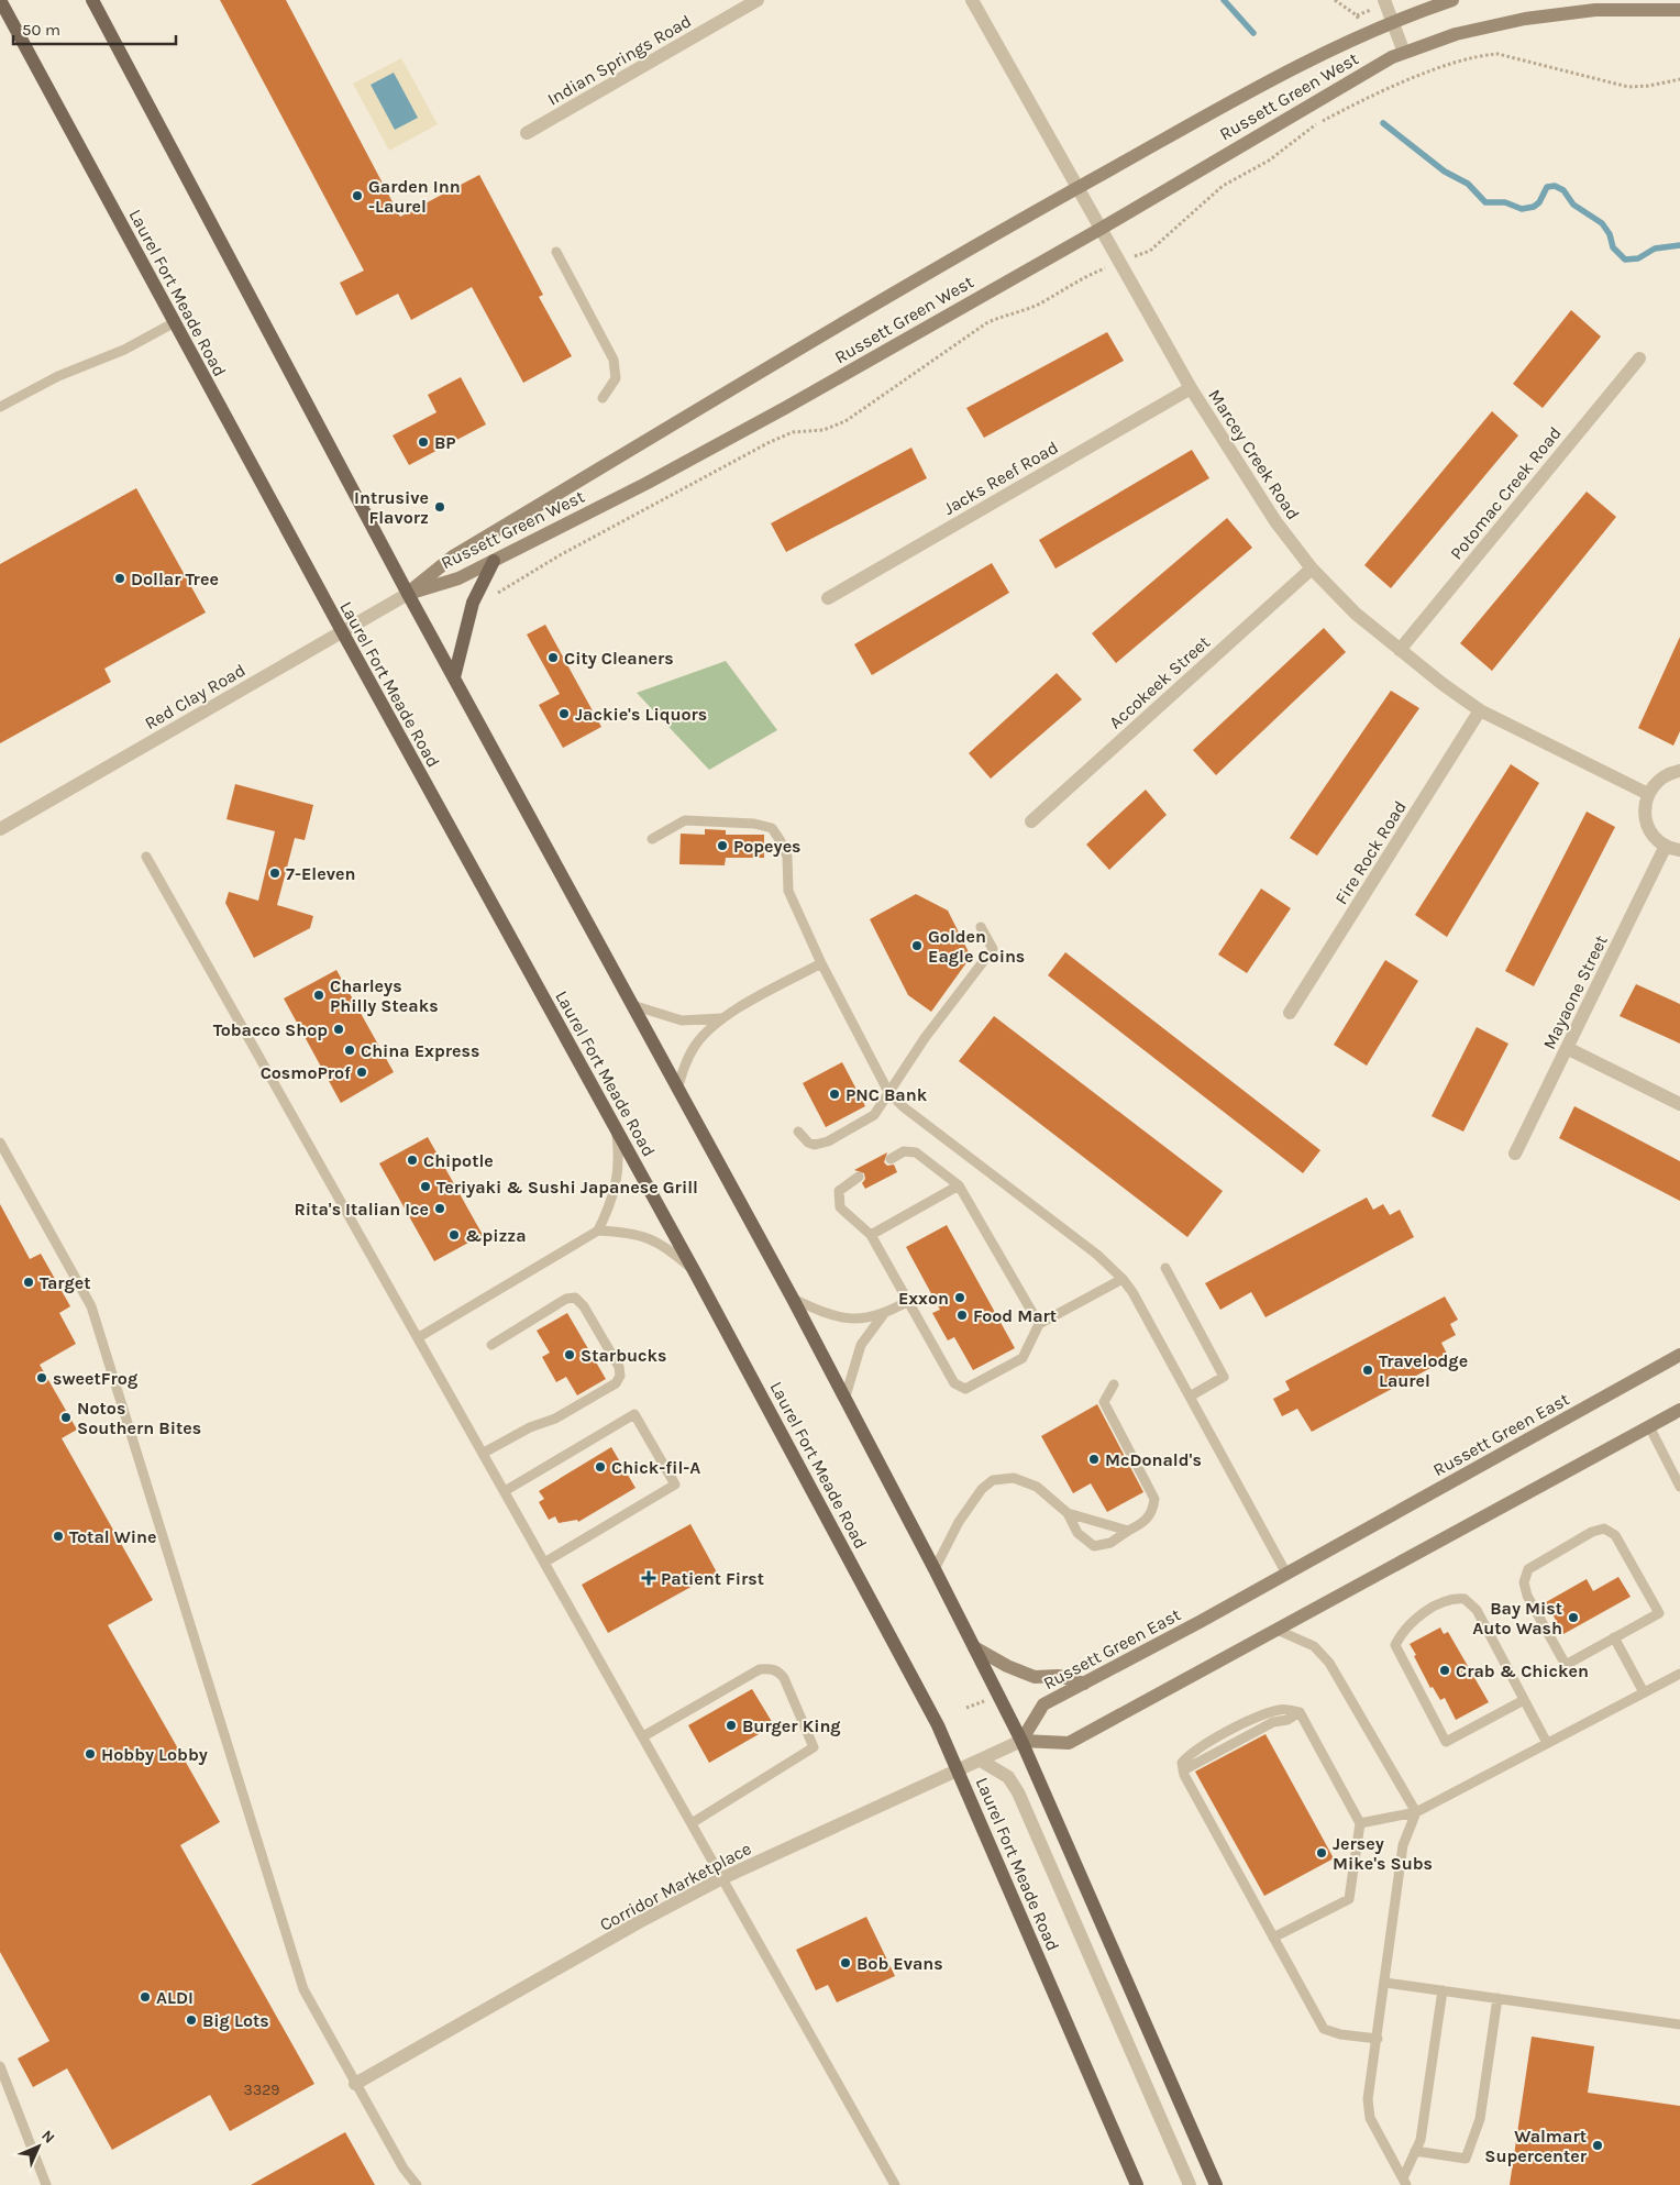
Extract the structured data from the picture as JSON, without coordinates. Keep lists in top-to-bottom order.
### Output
{
  "streets": {
    "main road": ["Laurel Fort Meade Road"],
    "street": [
      "Indian Springs Road",
      "Russett Green West",
      "Marcey Creek Road",
      "Jacks Reef Road",
      "Potomac Creek Road",
      "Accokeek Street",
      "Red Clay Road",
      "Fire Rock Road",
      "Mayaone Street",
      "Russett Green East",
      "Corridor Marketplace"
    ]
  },
  "crossings": [
    ["Russett Green West", "Marcey Creek Road"],
    ["Russett Green West", "Red Clay Road"],
    ["Laurel Fort Meade Road", "Red Clay Road"],
    ["Laurel Fort Meade Road", "Corridor Marketplace"],
    ["Marcey Creek Road", "Jacks Reef Road"],
    ["Marcey Creek Road", "Potomac Creek Road"],
    ["Marcey Creek Road", "Accokeek Street"],
    ["Marcey Creek Road", "Fire Rock Road"],
    ["Russett Green East", "Corridor Marketplace"]
  ],
  "places": {
    "other": [
      "Garden Inn -Laurel",
      "BP",
      "Intrusive Flavorz",
      "Dollar Tree",
      "City Cleaners",
      "Jackie's Liquors",
      "Popeyes",
      "7-Eleven",
      "Golden Eagle Coins",
      "Charleys Philly Steaks",
      "Tobacco Shop",
      "China Express",
      "CosmoProf",
      "PNC Bank",
      "Chipotle",
      "Teriyaki & Sushi Japanese Grill",
      "Rita's Italian Ice",
      "&pizza",
      "Target",
      "Exxon",
      "Food Mart",
      "Starbucks",
      "Travelodge Laurel",
      "sweetFrog",
      "Notos Southern Bites",
      "McDonald's",
      "Chick-fil-A",
      "Total Wine",
      "Bay Mist Auto Wash",
      "Crab & Chicken",
      "Burger King",
      "Hobby Lobby",
      "Jersey Mike's Subs",
      "Bob Evans",
      "ALDI",
      "Big Lots",
      "Walmart Supercenter"
    ],
    "health": ["Patient First"]
  },
  "house_numbers": ["3329"],
  "scale_bar": "50 m",
  "north": "top right"
}
